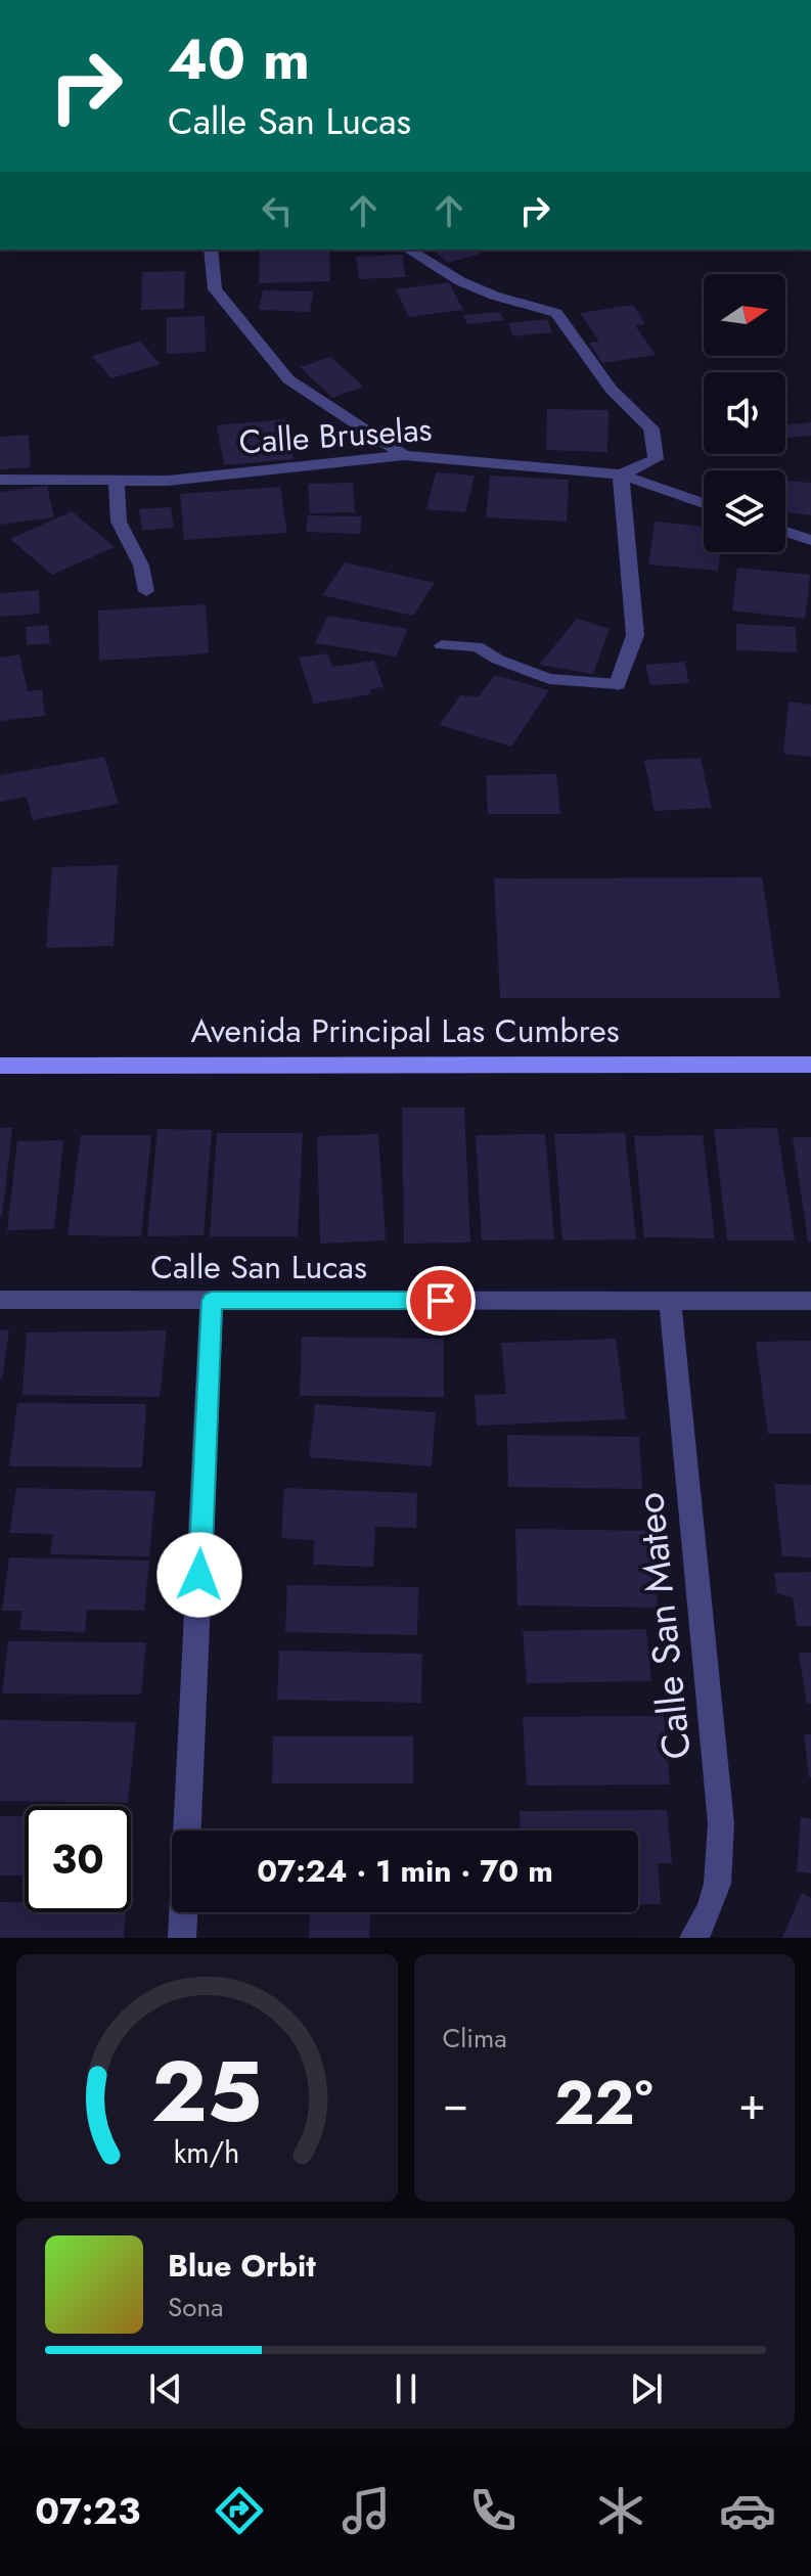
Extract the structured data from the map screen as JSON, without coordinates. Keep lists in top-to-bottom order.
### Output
{
  "streets": {
    "street": [
      "Calle Bruselas",
      "Avenida Principal Las Cumbres",
      "Calle San Lucas",
      "Calle San Mateo"
    ]
  },
  "crossings": [
    ["Calle San Lucas", "Calle San Mateo"]
  ],
  "north": "right",
  "page": {
    "turn": ["40 m", "Calle San Lucas"],
    "limit": "30",
    "trip": "07:24 · 1 min · 70 m",
    "tile": "Clima",
    "heat": ["−", "22°", "+"],
    "song": ["Blue Orbit", "Sona"],
    "tabs": "07:23",
    "gauge": ["25", "km/h"]
  }
}
